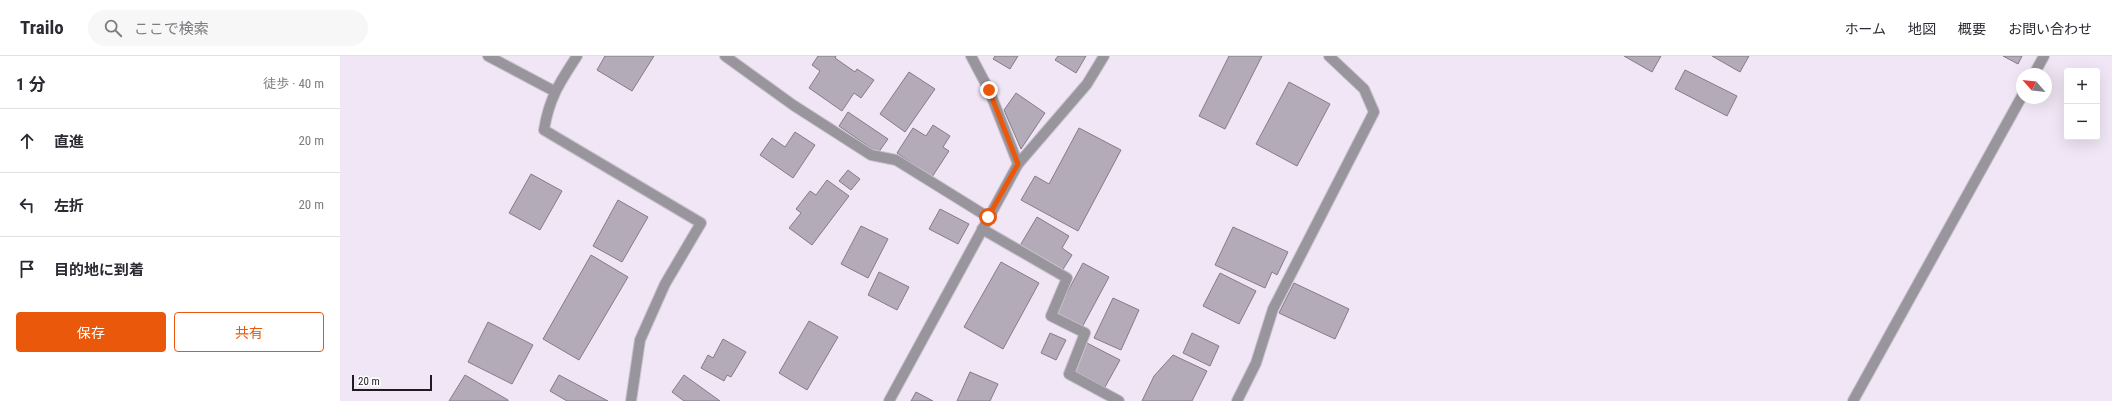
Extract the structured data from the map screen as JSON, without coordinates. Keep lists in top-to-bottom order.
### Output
{
  "scale_bar": "20 m",
  "north": "top left",
  "page": {
    "header": "Trailo",
    "search": "ここで検索",
    "nav": [
      "ホーム",
      "地図",
      "概要",
      "お問い合わせ"
    ],
    "heading": ["1 分", "徒歩 · 40 m"],
    "map_buttons": ["+", "−"],
    "list": [
      ["直進", "20 m"],
      ["左折", "20 m"],
      "目的地に到着"
    ],
    "buttons": ["保存", "共有"],
    "scale": "20 m"
  }
}
